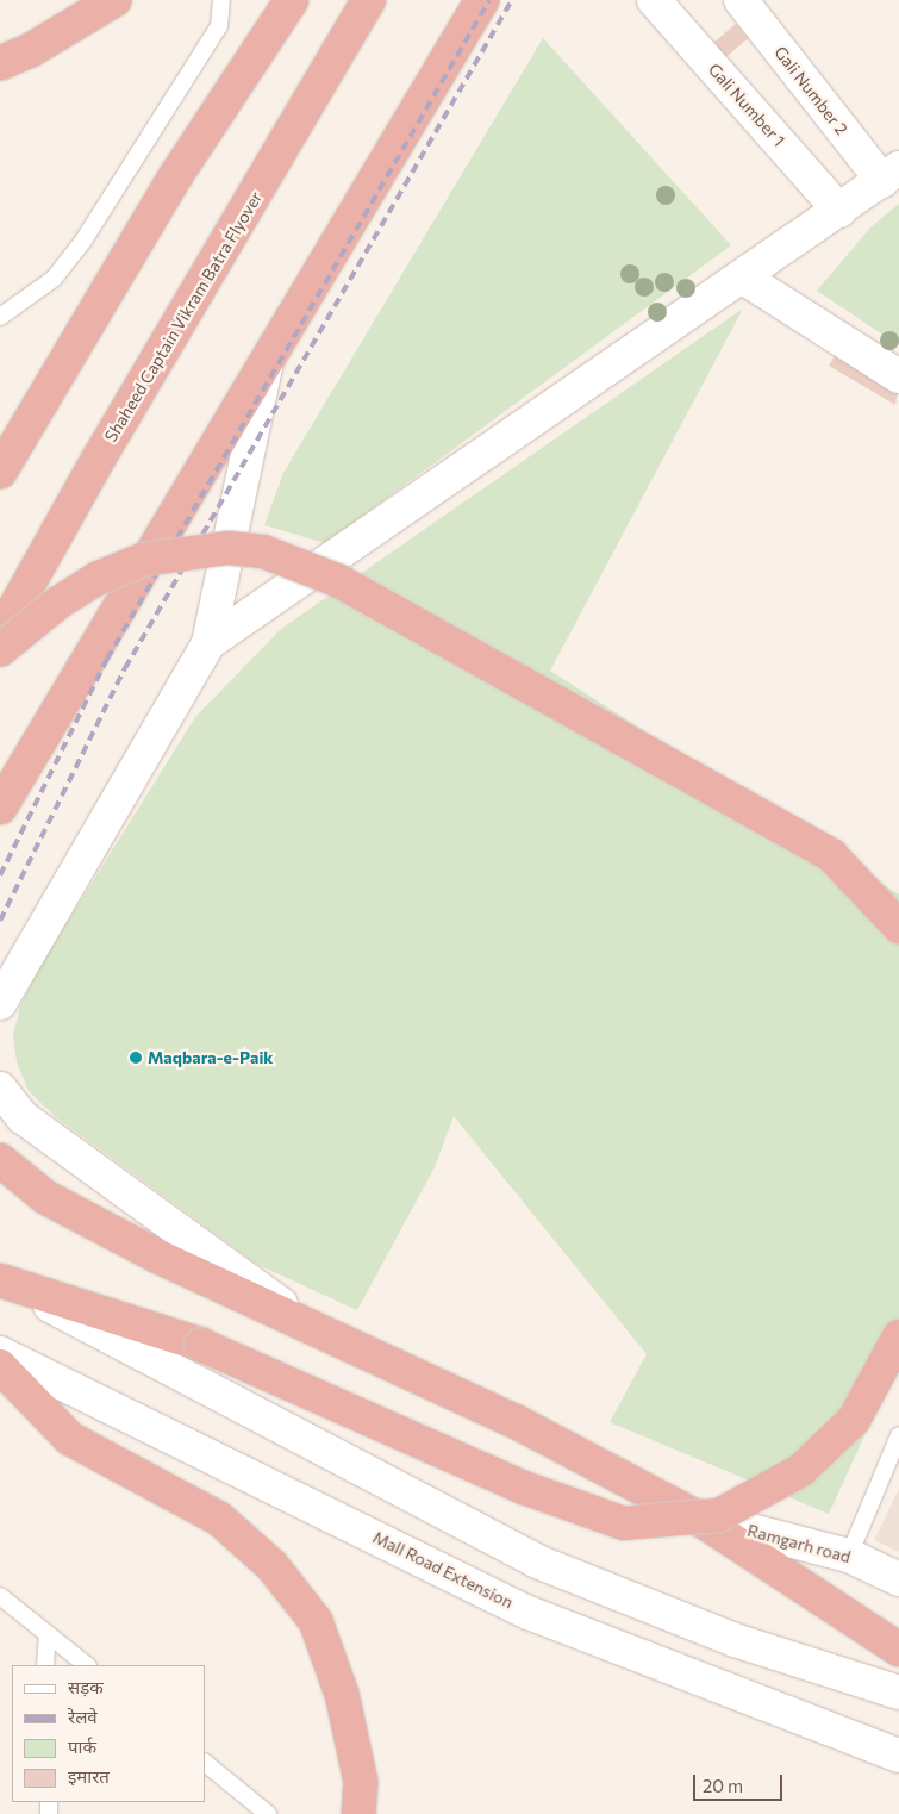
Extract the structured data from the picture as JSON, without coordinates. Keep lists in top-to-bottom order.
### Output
{
  "streets": {
    "highway": ["Shaheed Captain Vikram Batra Flyover"],
    "street": [
      "Gali Number 2",
      "Gali Number 1",
      "Ramgarh road",
      "Mall Road Extension"
    ]
  },
  "places": ["Maqbara-e-Paik"],
  "legend": [
    "सड़क",
    "रेलवे",
    "पार्क",
    "इमारत"
  ],
  "scale_bar": "20 m"
}
